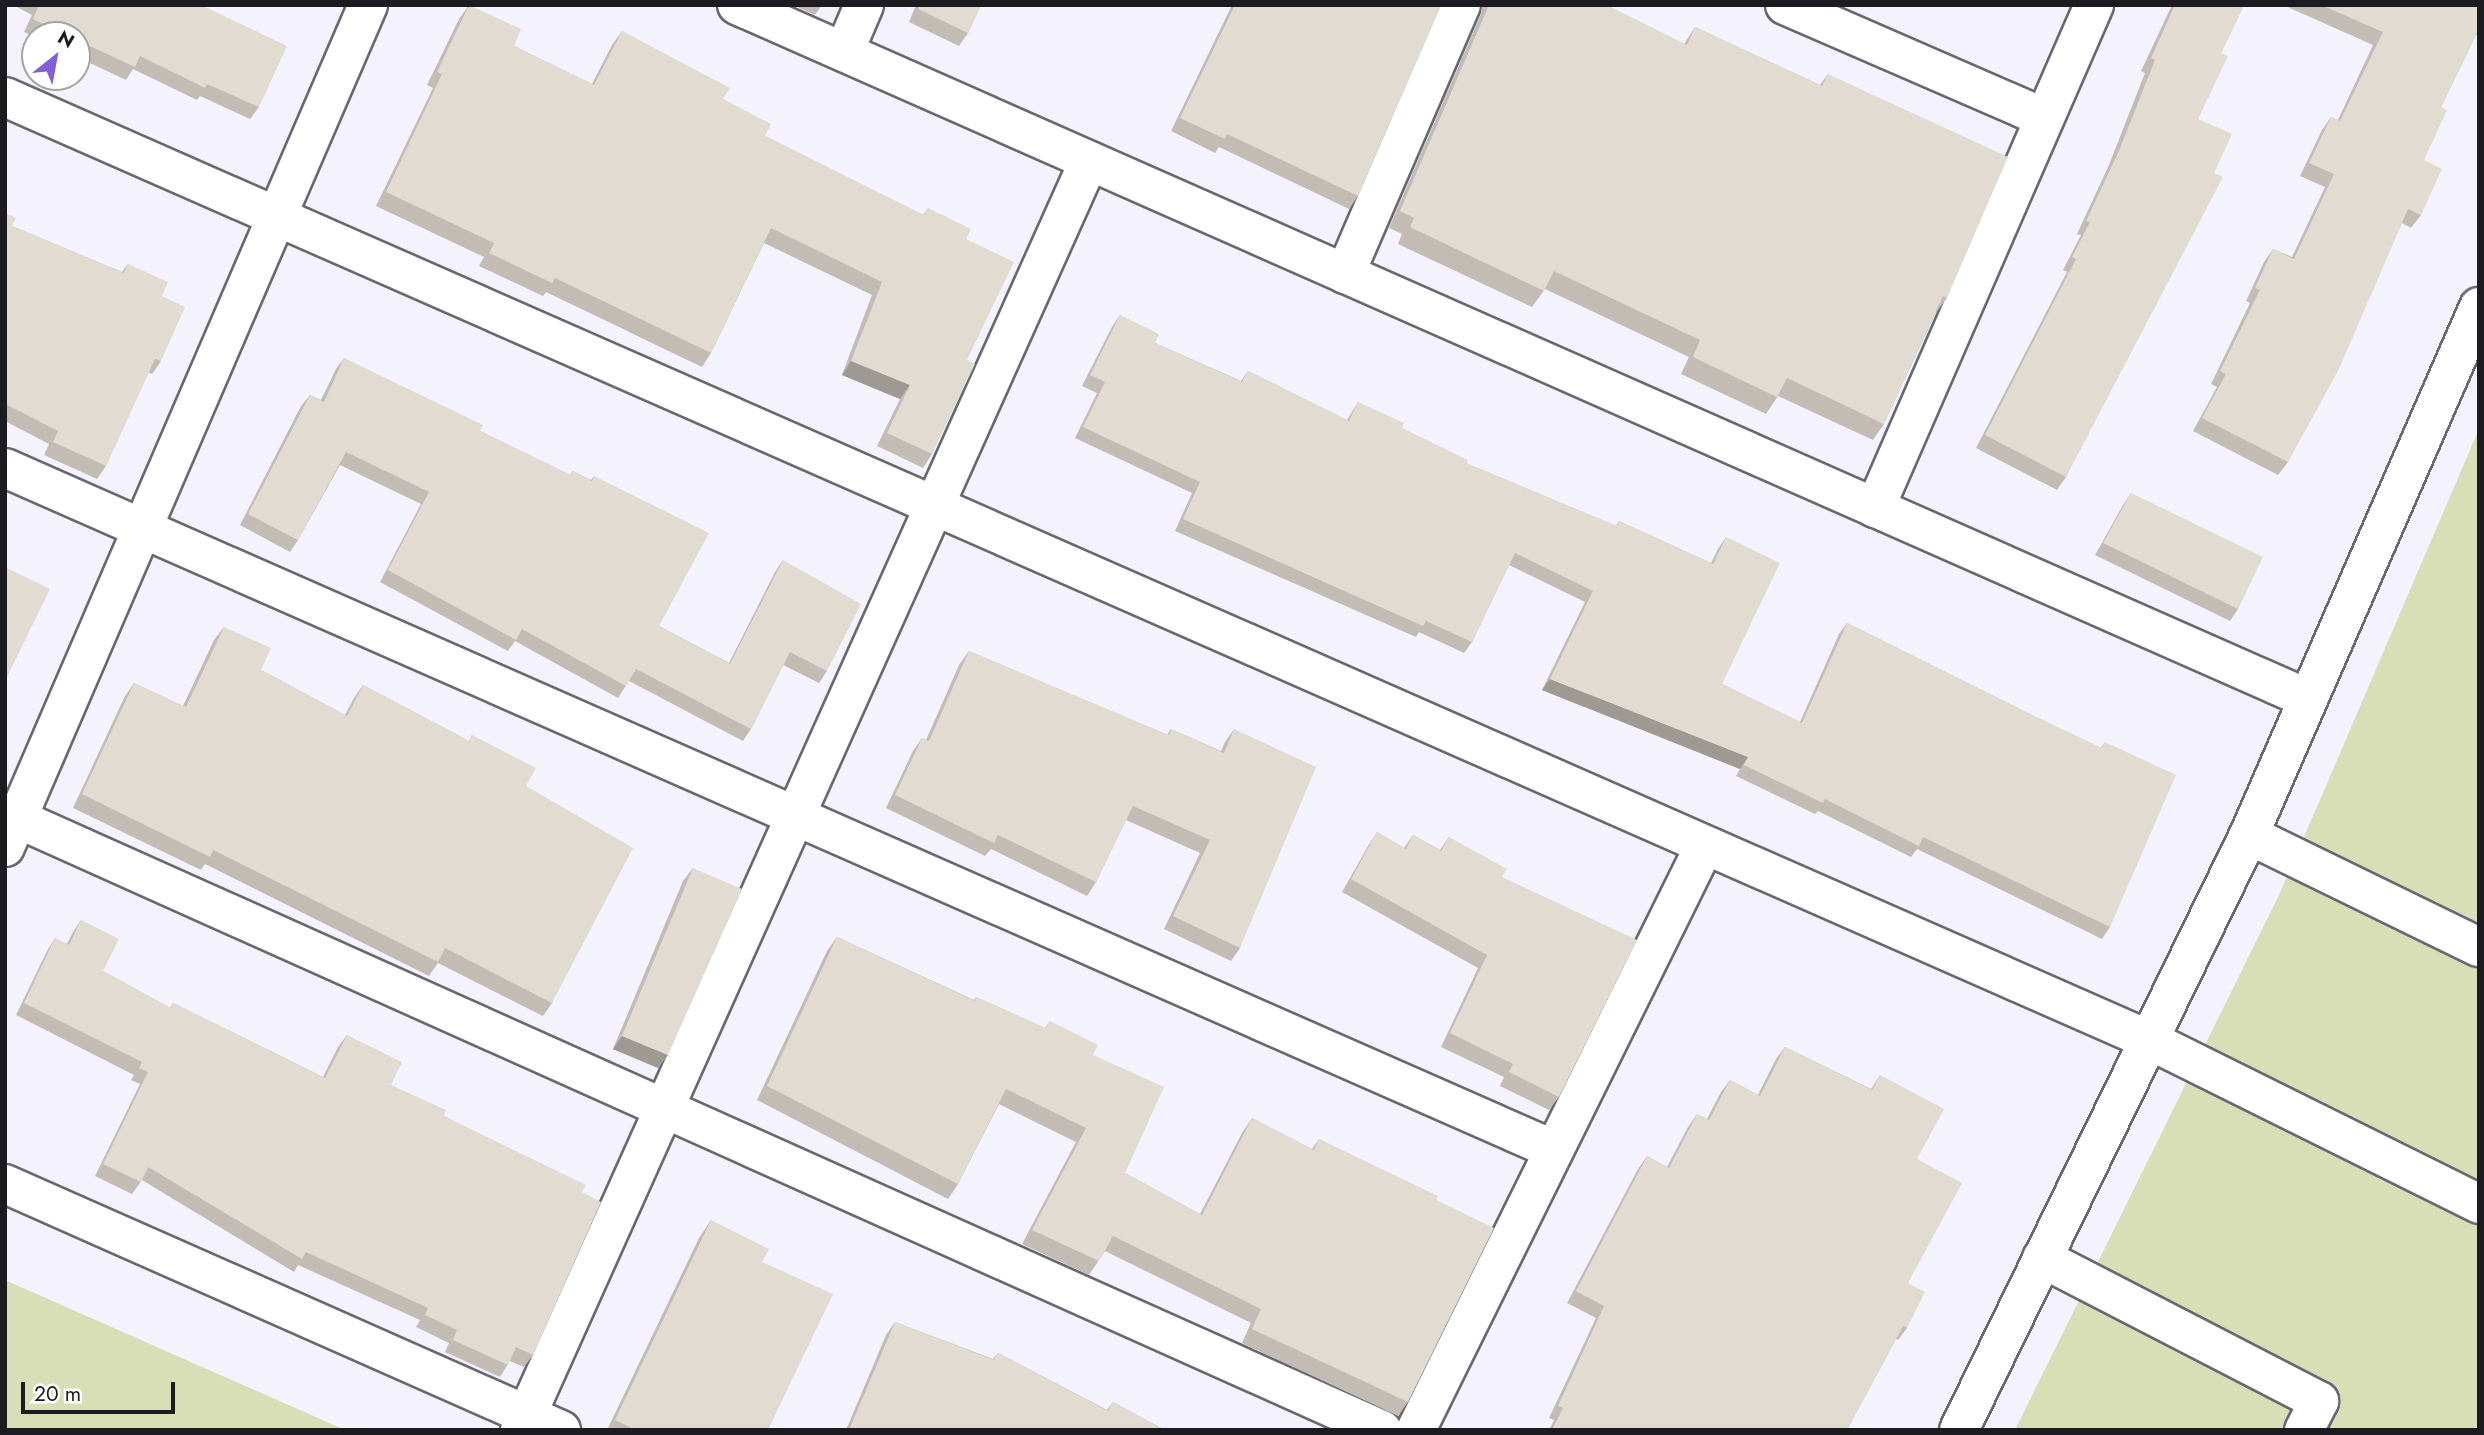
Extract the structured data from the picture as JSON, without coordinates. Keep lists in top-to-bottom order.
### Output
{
  "scale_bar": "20 m",
  "north": "top right"
}
